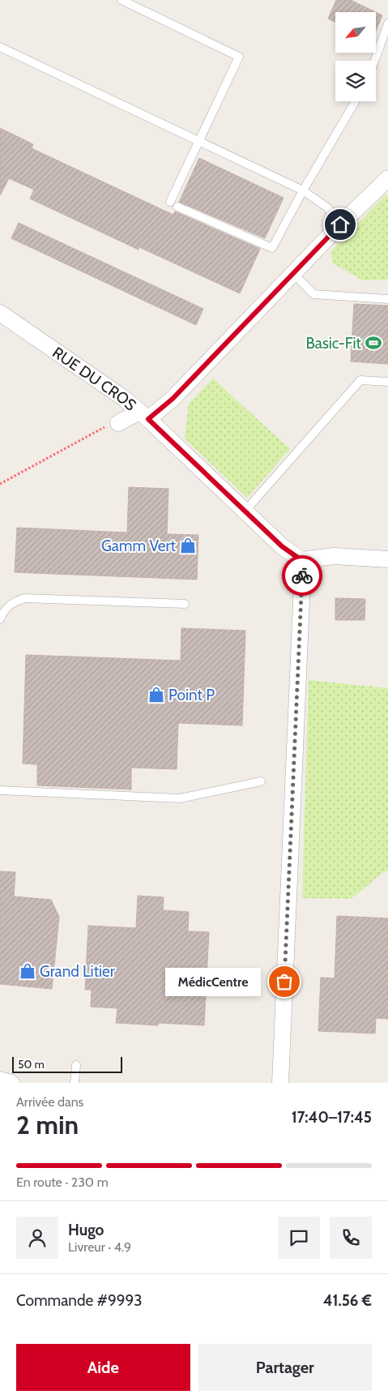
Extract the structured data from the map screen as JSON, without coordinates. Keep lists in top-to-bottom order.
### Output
{
  "streets": {
    "street": ["RUE DU CROS"]
  },
  "places": {
    "sports": ["Basic-Fit"],
    "shop": ["Gamm Vert", "Point P", "Grand Litier"],
    "other": ["MédicCentre"]
  },
  "scale_bar": "50 m",
  "north": "bottom left",
  "page": {
    "bubble": "MédicCentre",
    "scale": "50 m",
    "heading": ["2 min", "Arrivée dans", "17:40–17:45"],
    "panel": [
      "Hugo",
      "Livreur · 4.9",
      "Commande #9993",
      "41.56 €"
    ],
    "bar": "En route · 230 m",
    "buttons": ["Aide", "Partager"]
  }
}
